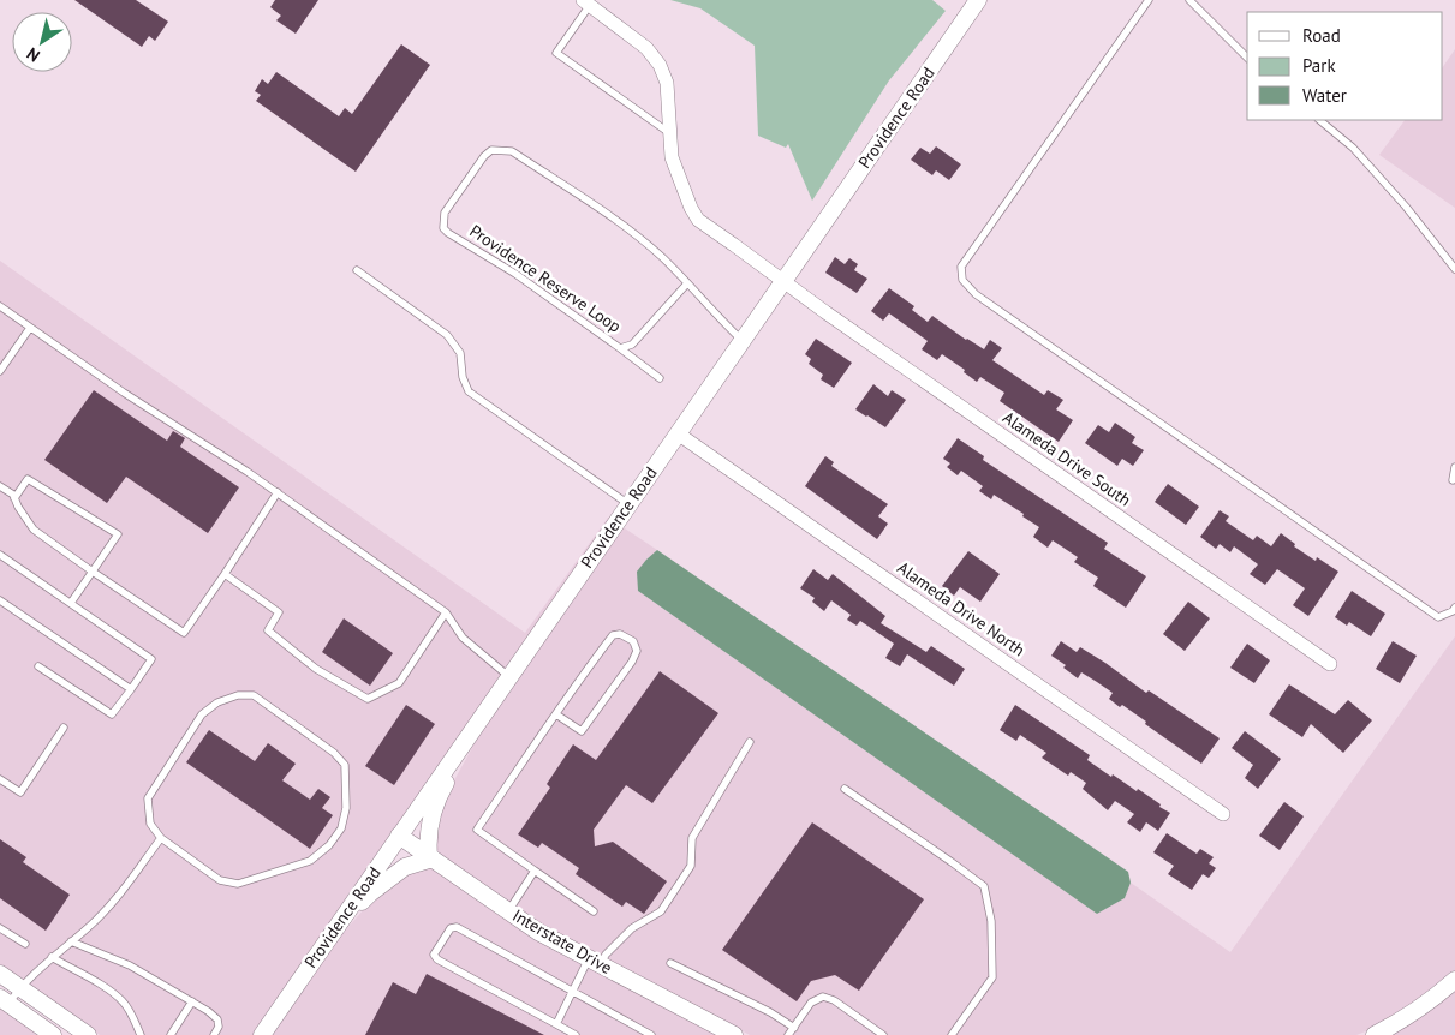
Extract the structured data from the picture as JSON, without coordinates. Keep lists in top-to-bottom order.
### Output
{
  "streets": {
    "street": [
      "Providence Road",
      "Alameda Drive South",
      "Alameda Drive North",
      "Interstate Drive"
    ],
    "lane": ["Providence Reserve Loop"]
  },
  "crossings": [
    ["Providence Road", "Alameda Drive South"],
    ["Providence Road", "Alameda Drive North"],
    ["Providence Road", "Interstate Drive"]
  ],
  "legend": ["Road", "Park", "Water"],
  "north": "bottom left"
}
